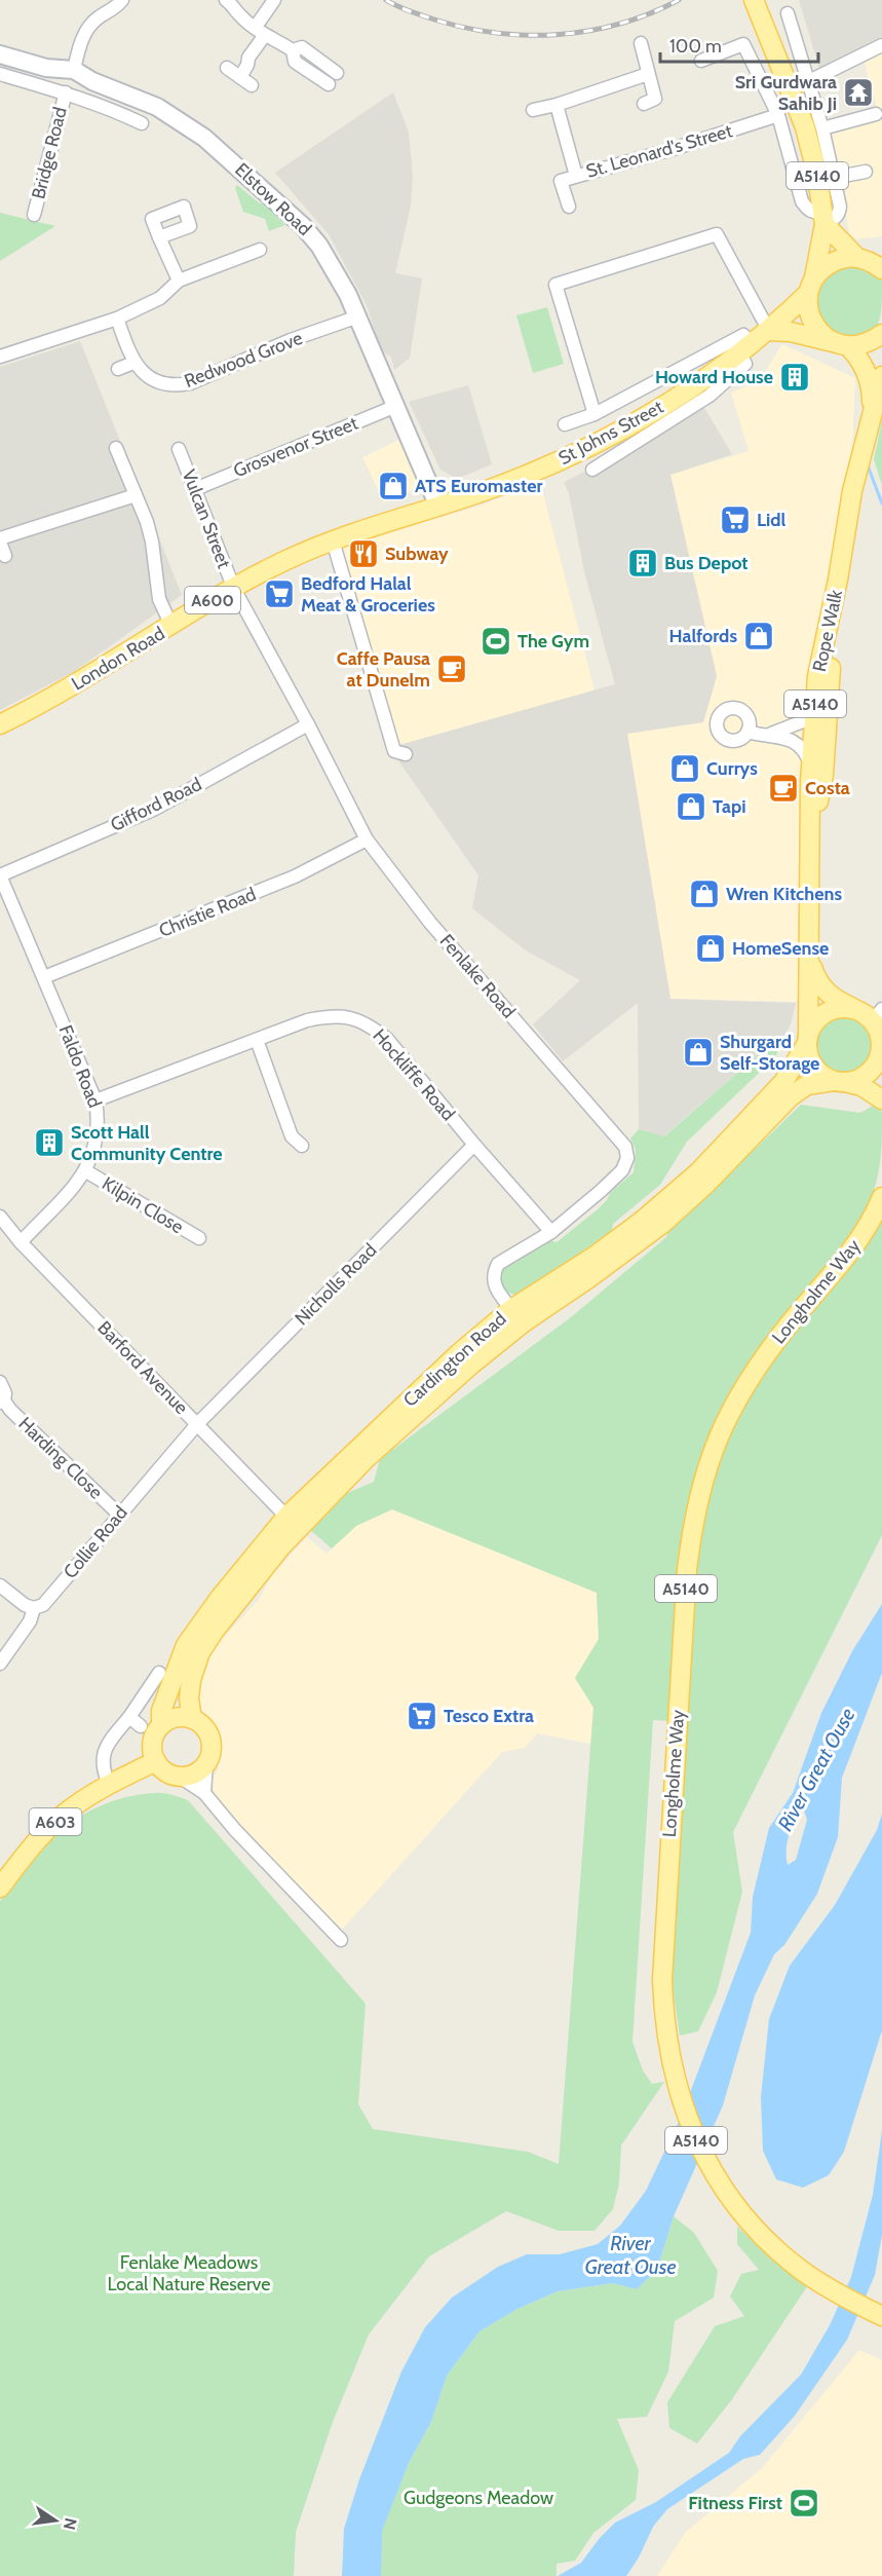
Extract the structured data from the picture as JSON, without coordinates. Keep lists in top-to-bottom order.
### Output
{
  "streets": {
    "main road": [
      "A5140",
      "St Johns Street",
      "A600",
      "Rope Walk",
      "London Road",
      "Longholme Way",
      "Cardington Road",
      "A603"
    ],
    "street": [
      "St. Leonard's Street",
      "Bridge Road",
      "Elstow Road",
      "Redwood Grove",
      "Grosvenor Street",
      "Vulcan Street",
      "Gifford Road",
      "Christie Road",
      "Fenlake Road",
      "Faldo Road",
      "Hockliffe Road",
      "Kilpin Close",
      "Nicholls Road",
      "Barford Avenue",
      "Harding Close",
      "Collie Road"
    ]
  },
  "crossings": [
    ["A5140", "St Johns Street"],
    ["A5140", "A600"],
    ["A5140", "Rope Walk"],
    ["Elstow Road", "Redwood Grove"],
    ["Elstow Road", "St Johns Street"],
    ["Elstow Road", "Grosvenor Street"],
    ["Elstow Road", "London Road"],
    ["St Johns Street", "A600"],
    ["St Johns Street", "Rope Walk"],
    ["St Johns Street", "London Road"],
    ["Grosvenor Street", "Vulcan Street"],
    ["Vulcan Street", "London Road"],
    ["Vulcan Street", "Fenlake Road"],
    ["A600", "Rope Walk"],
    ["Rope Walk", "Cardington Road"],
    ["London Road", "Fenlake Road"],
    ["Gifford Road", "Fenlake Road"],
    ["Gifford Road", "Faldo Road"],
    ["Christie Road", "Fenlake Road"],
    ["Christie Road", "Faldo Road"],
    ["Fenlake Road", "Hockliffe Road"],
    ["Fenlake Road", "Cardington Road"],
    ["Faldo Road", "Hockliffe Road"],
    ["Faldo Road", "Kilpin Close"],
    ["Faldo Road", "Barford Avenue"],
    ["Hockliffe Road", "Nicholls Road"],
    ["Nicholls Road", "Barford Avenue"],
    ["Nicholls Road", "Collie Road"],
    ["Cardington Road", "Barford Avenue"],
    ["Cardington Road", "A603"],
    ["Barford Avenue", "Collie Road"],
    ["Harding Close", "Collie Road"]
  ],
  "water": ["River Great Ouse"],
  "parks": ["Fenlake Meadows Local Nature Reserve", "Gudgeons Meadow"],
  "places": {
    "temple": ["Sri Gurdwara Sahib Ji"],
    "building": ["Howard House", "Bus Depot", "Scott Hall Community Centre"],
    "shop": [
      "ATS Euromaster",
      "Halfords",
      "Currys",
      "Tapi",
      "Wren Kitchens",
      "HomeSense",
      "Shurgard Self-Storage"
    ],
    "supermarket": ["Lidl", "Bedford Halal Meat & Groceries", "Tesco Extra"],
    "restaurant": ["Subway"],
    "sports": ["The Gym", "Fitness First"],
    "cafe": ["Caffe Pausa at Dunelm", "Costa"]
  },
  "scale_bar": "100 m",
  "north": "right"
}
